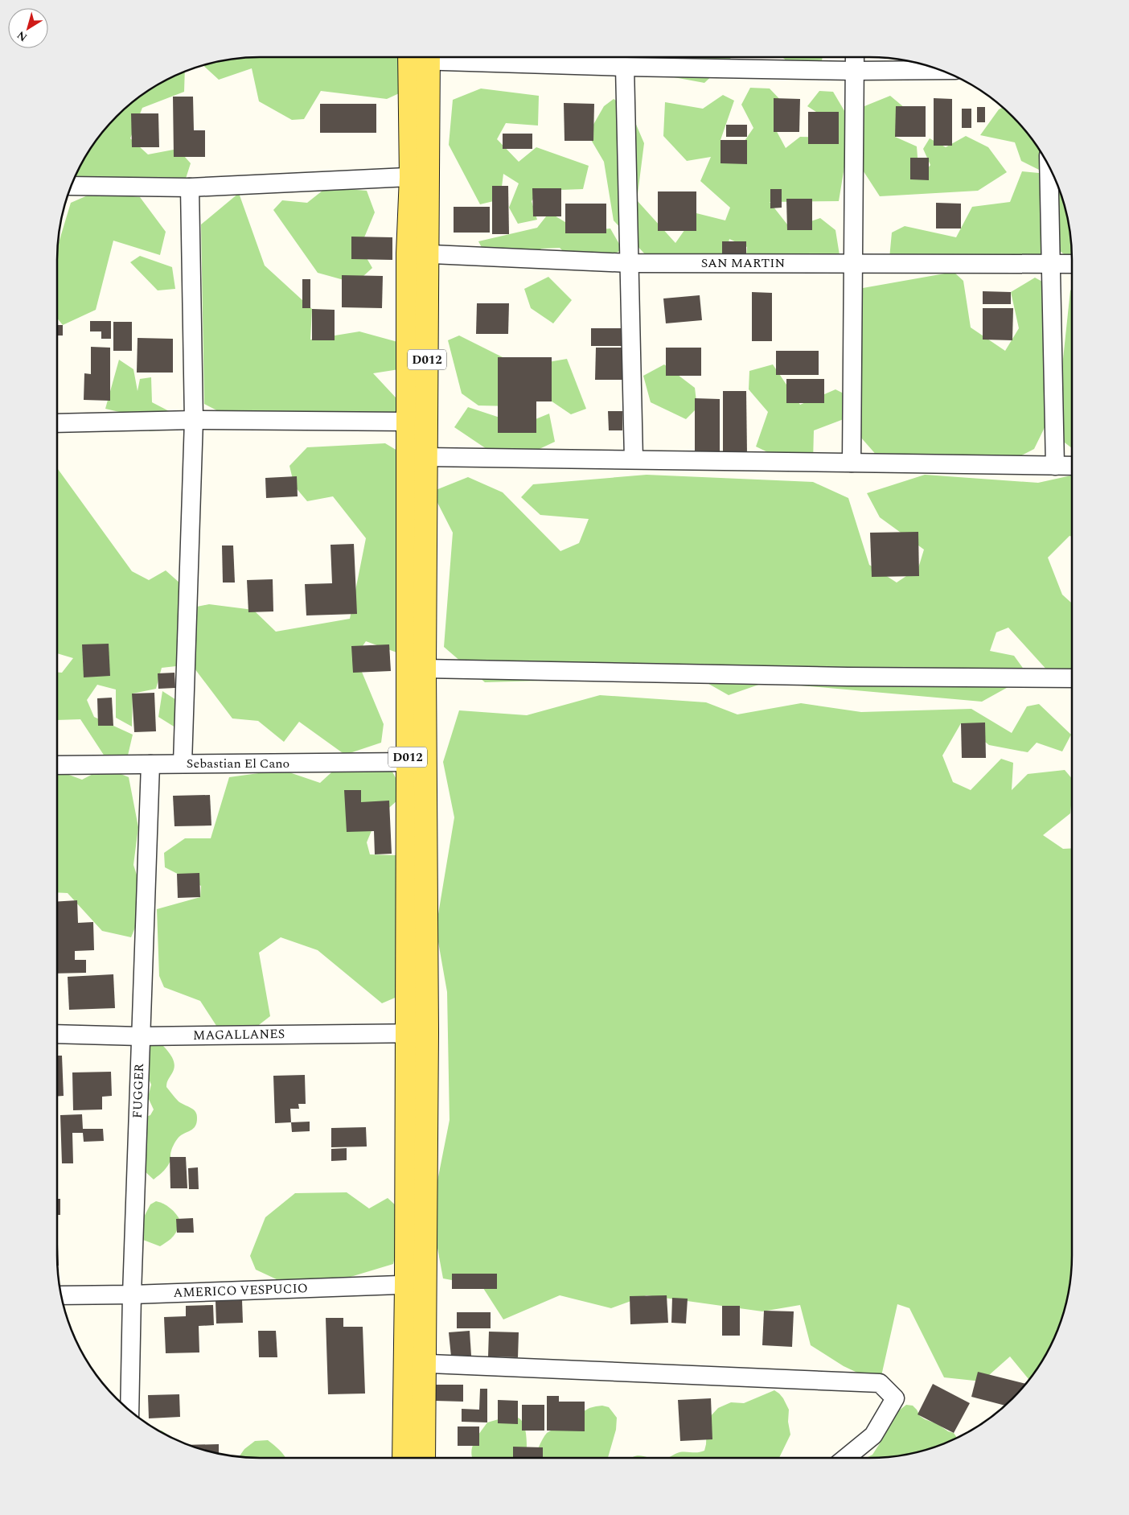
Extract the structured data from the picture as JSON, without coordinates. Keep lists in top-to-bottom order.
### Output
{
  "streets": {
    "main road": ["D012"],
    "street": [
      "SAN MARTIN",
      "Sebastian El Cano",
      "MAGALLANES",
      "FUGGER",
      "AMERICO VESPUCIO"
    ]
  },
  "crossings": [
    ["SAN MARTIN", "D012"],
    ["D012", "Sebastian El Cano"],
    ["D012", "MAGALLANES"],
    ["D012", "AMERICO VESPUCIO"],
    ["Sebastian El Cano", "FUGGER"],
    ["MAGALLANES", "FUGGER"],
    ["FUGGER", "AMERICO VESPUCIO"]
  ],
  "north": "bottom left"
}
